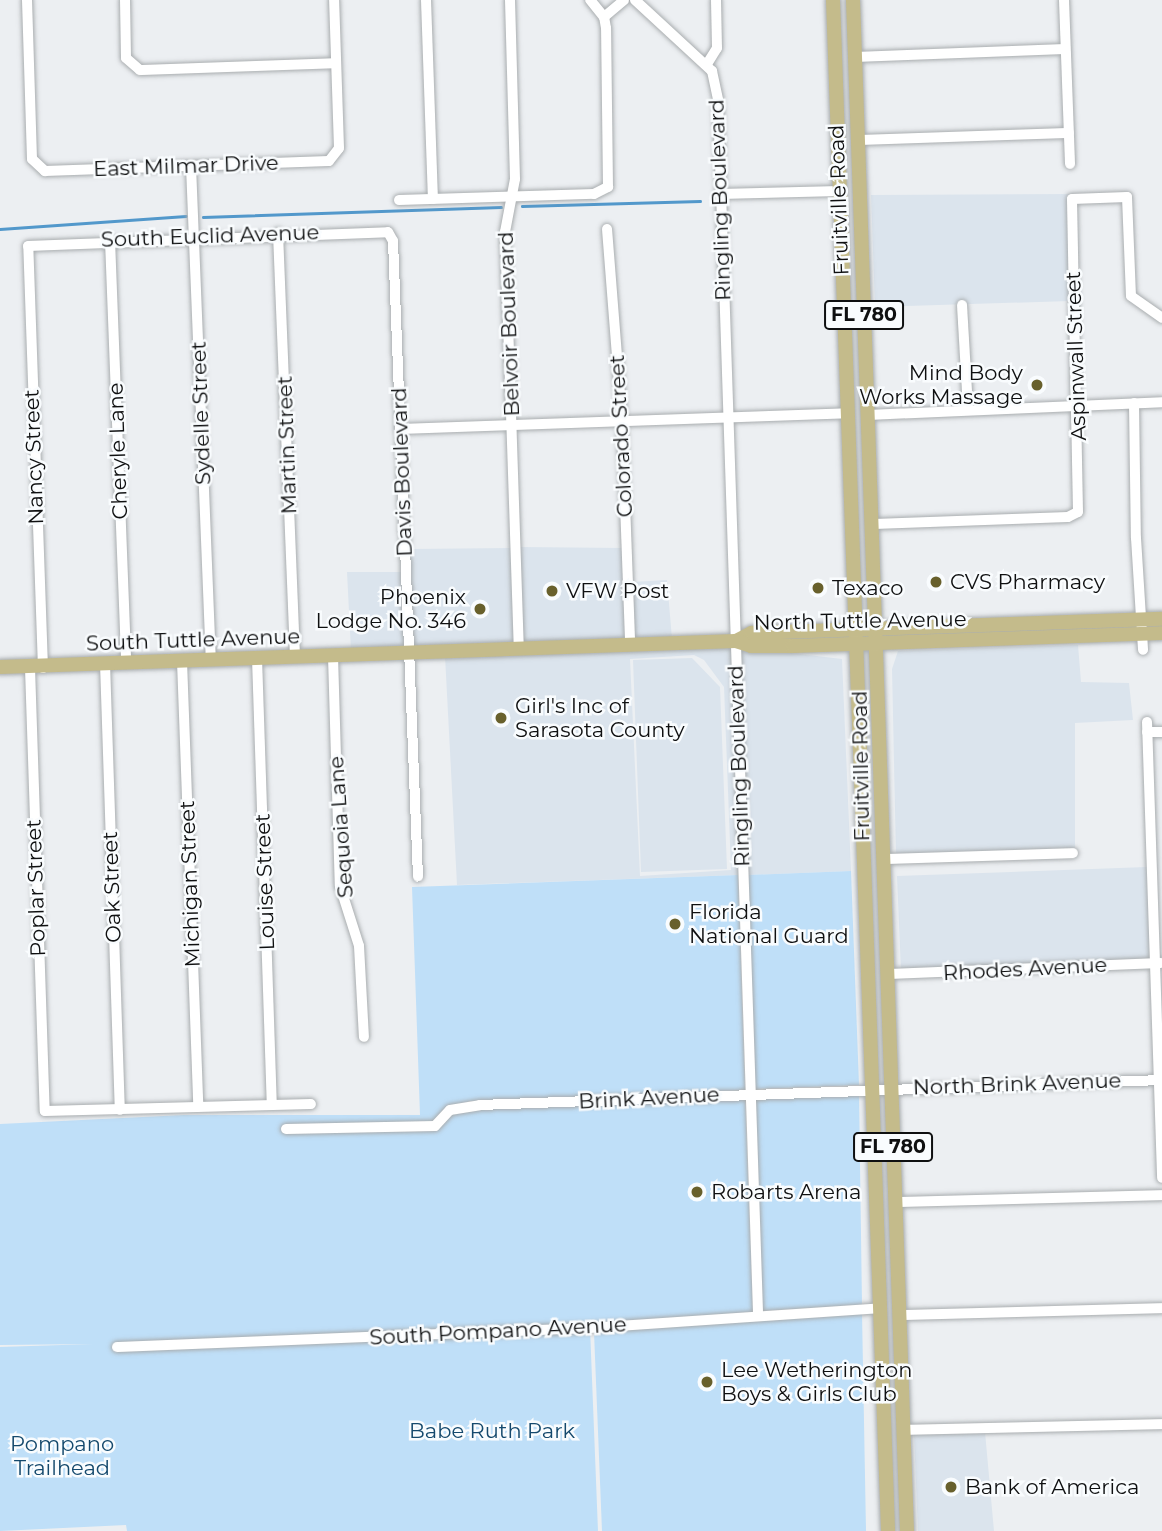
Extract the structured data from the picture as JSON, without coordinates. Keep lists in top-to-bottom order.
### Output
{
  "streets": {
    "main road": [
      "Fruitville Road",
      "FL 780",
      "North Tuttle Avenue",
      "South Tuttle Avenue"
    ],
    "street": [
      "East Milmar Drive",
      "Ringling Boulevard",
      "South Euclid Avenue",
      "Belvoir Boulevard",
      "Aspinwall Street",
      "Sydelle Street",
      "Colorado Street",
      "Martin Street",
      "Cheryle Lane",
      "Nancy Street",
      "Davis Boulevard",
      "Sequoia Lane",
      "Louise Street",
      "Michigan Street",
      "Oak Street",
      "Poplar Street",
      "Rhodes Avenue",
      "North Brink Avenue",
      "Brink Avenue",
      "South Pompano Avenue"
    ]
  },
  "crossings": [
    ["East Milmar Drive", "Sydelle Street"],
    ["Ringling Boulevard", "North Tuttle Avenue"],
    ["Ringling Boulevard", "South Tuttle Avenue"],
    ["Ringling Boulevard", "Brink Avenue"],
    ["Ringling Boulevard", "South Pompano Avenue"],
    ["Fruitville Road", "Aspinwall Street"],
    ["Fruitville Road", "North Tuttle Avenue"],
    ["Fruitville Road", "Rhodes Avenue"],
    ["Fruitville Road", "North Brink Avenue"],
    ["Fruitville Road", "Brink Avenue"],
    ["Fruitville Road", "South Pompano Avenue"],
    ["South Euclid Avenue", "Sydelle Street"],
    ["South Euclid Avenue", "Martin Street"],
    ["South Euclid Avenue", "Cheryle Lane"],
    ["South Euclid Avenue", "Nancy Street"],
    ["South Euclid Avenue", "Davis Boulevard"],
    ["Belvoir Boulevard", "South Tuttle Avenue"],
    ["Sydelle Street", "South Tuttle Avenue"],
    ["Colorado Street", "South Tuttle Avenue"],
    ["Martin Street", "South Tuttle Avenue"],
    ["Cheryle Lane", "South Tuttle Avenue"],
    ["Nancy Street", "South Tuttle Avenue"],
    ["Nancy Street", "Poplar Street"],
    ["Davis Boulevard", "South Tuttle Avenue"],
    ["North Tuttle Avenue", "South Tuttle Avenue"],
    ["South Tuttle Avenue", "Sequoia Lane"],
    ["South Tuttle Avenue", "Louise Street"],
    ["South Tuttle Avenue", "Michigan Street"],
    ["South Tuttle Avenue", "Oak Street"],
    ["South Tuttle Avenue", "Poplar Street"],
    ["Oak Street", "Poplar Street"],
    ["North Brink Avenue", "Brink Avenue"]
  ],
  "parks": ["Babe Ruth Park", "Pompano Trailhead"],
  "places": [
    "Mind Body Works Massage",
    "CVS Pharmacy",
    "Texaco",
    "VFW Post",
    "Phoenix Lodge No. 346",
    "Girl's Inc of Sarasota County",
    "Florida National Guard",
    "Robarts Arena",
    "Lee Wetherington Boys & Girls Club",
    "Bank of America"
  ]
}
